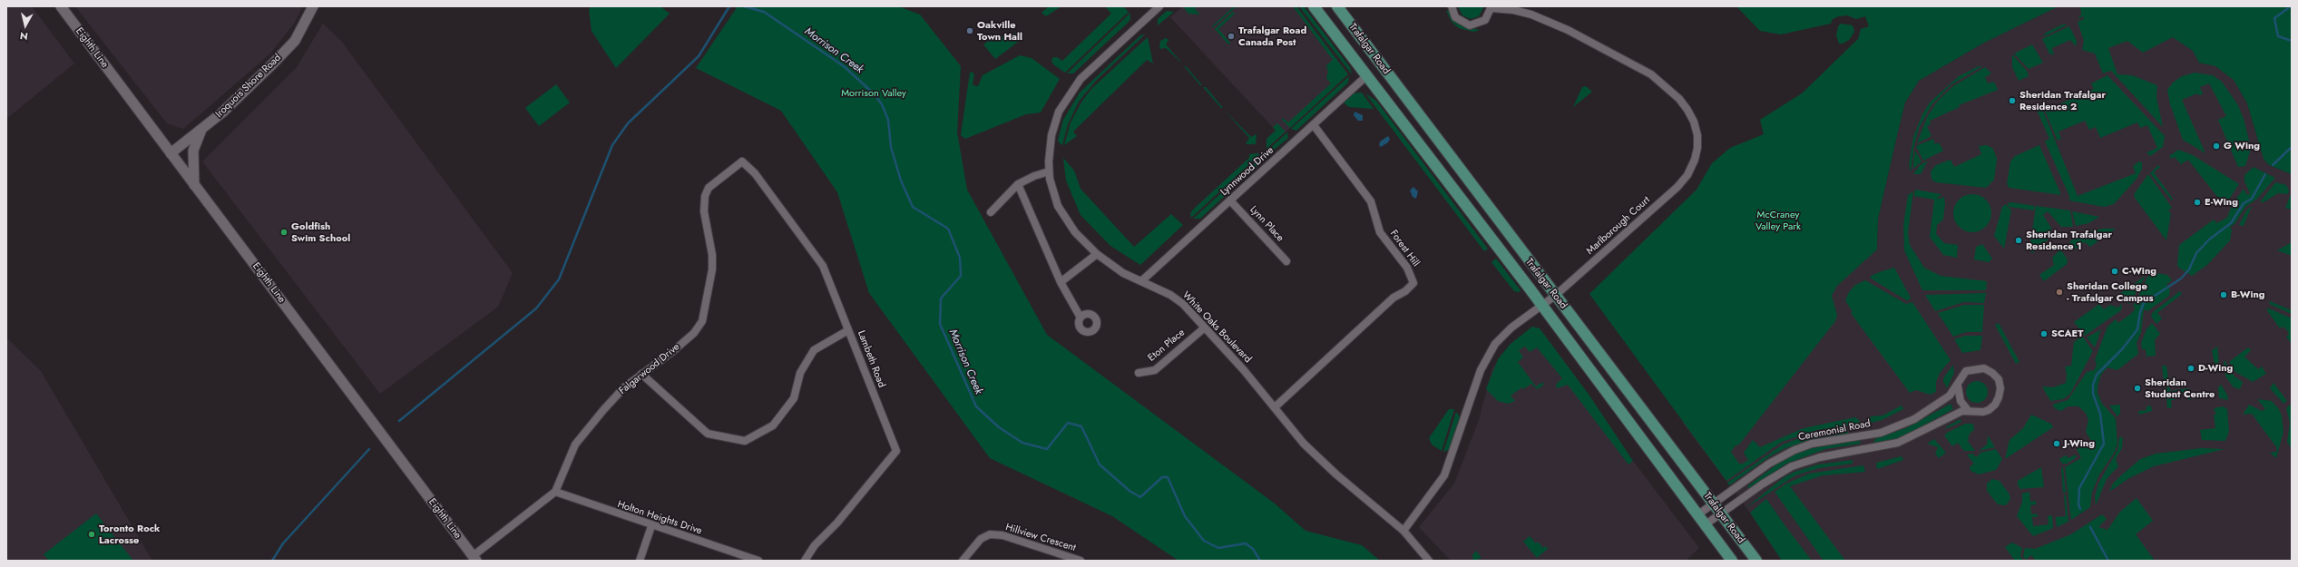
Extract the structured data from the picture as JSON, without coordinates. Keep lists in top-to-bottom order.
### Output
{
  "streets": {
    "main road": ["Trafalgar Road"],
    "street": [
      "Eighth Line",
      "Iroquois Shore Road",
      "Lynnwood Drive",
      "Lynn Place",
      "Marlborough Court",
      "Forest Hill",
      "White Oaks Boulevard",
      "Eton Place",
      "Lambeth Road",
      "Falgarwood Drive",
      "Ceremonial Road",
      "Holton Heights Drive",
      "Hillview Crescent"
    ]
  },
  "crossings": [
    ["Eighth Line", "Iroquois Shore Road"],
    ["Eighth Line", "Falgarwood Drive"],
    ["Trafalgar Road", "Lynnwood Drive"],
    ["Trafalgar Road", "Marlborough Court"],
    ["Trafalgar Road", "Ceremonial Road"],
    ["Lynnwood Drive", "Lynn Place"],
    ["Lynnwood Drive", "Forest Hill"],
    ["Lynnwood Drive", "White Oaks Boulevard"],
    ["Marlborough Court", "White Oaks Boulevard"],
    ["Forest Hill", "White Oaks Boulevard"],
    ["White Oaks Boulevard", "Eton Place"],
    ["Lambeth Road", "Falgarwood Drive"],
    ["Falgarwood Drive", "Holton Heights Drive"]
  ],
  "water": ["Morrison Creek"],
  "parks": ["Morrison Valley", "McCraney Valley Park"],
  "places": [
    "Oakville Town Hall",
    "Trafalgar Road Canada Post",
    "Sheridan Trafalgar Residence 2",
    "G Wing",
    "E-Wing",
    "Goldfish Swim School",
    "Sheridan Trafalgar Residence 1",
    "C-Wing",
    "Sheridan College - Trafalgar Campus",
    "B-Wing",
    "SCAET",
    "D-Wing",
    "Sheridan Student Centre",
    "J-Wing",
    "Toronto Rock Lacrosse"
  ],
  "north": "bottom"
}
